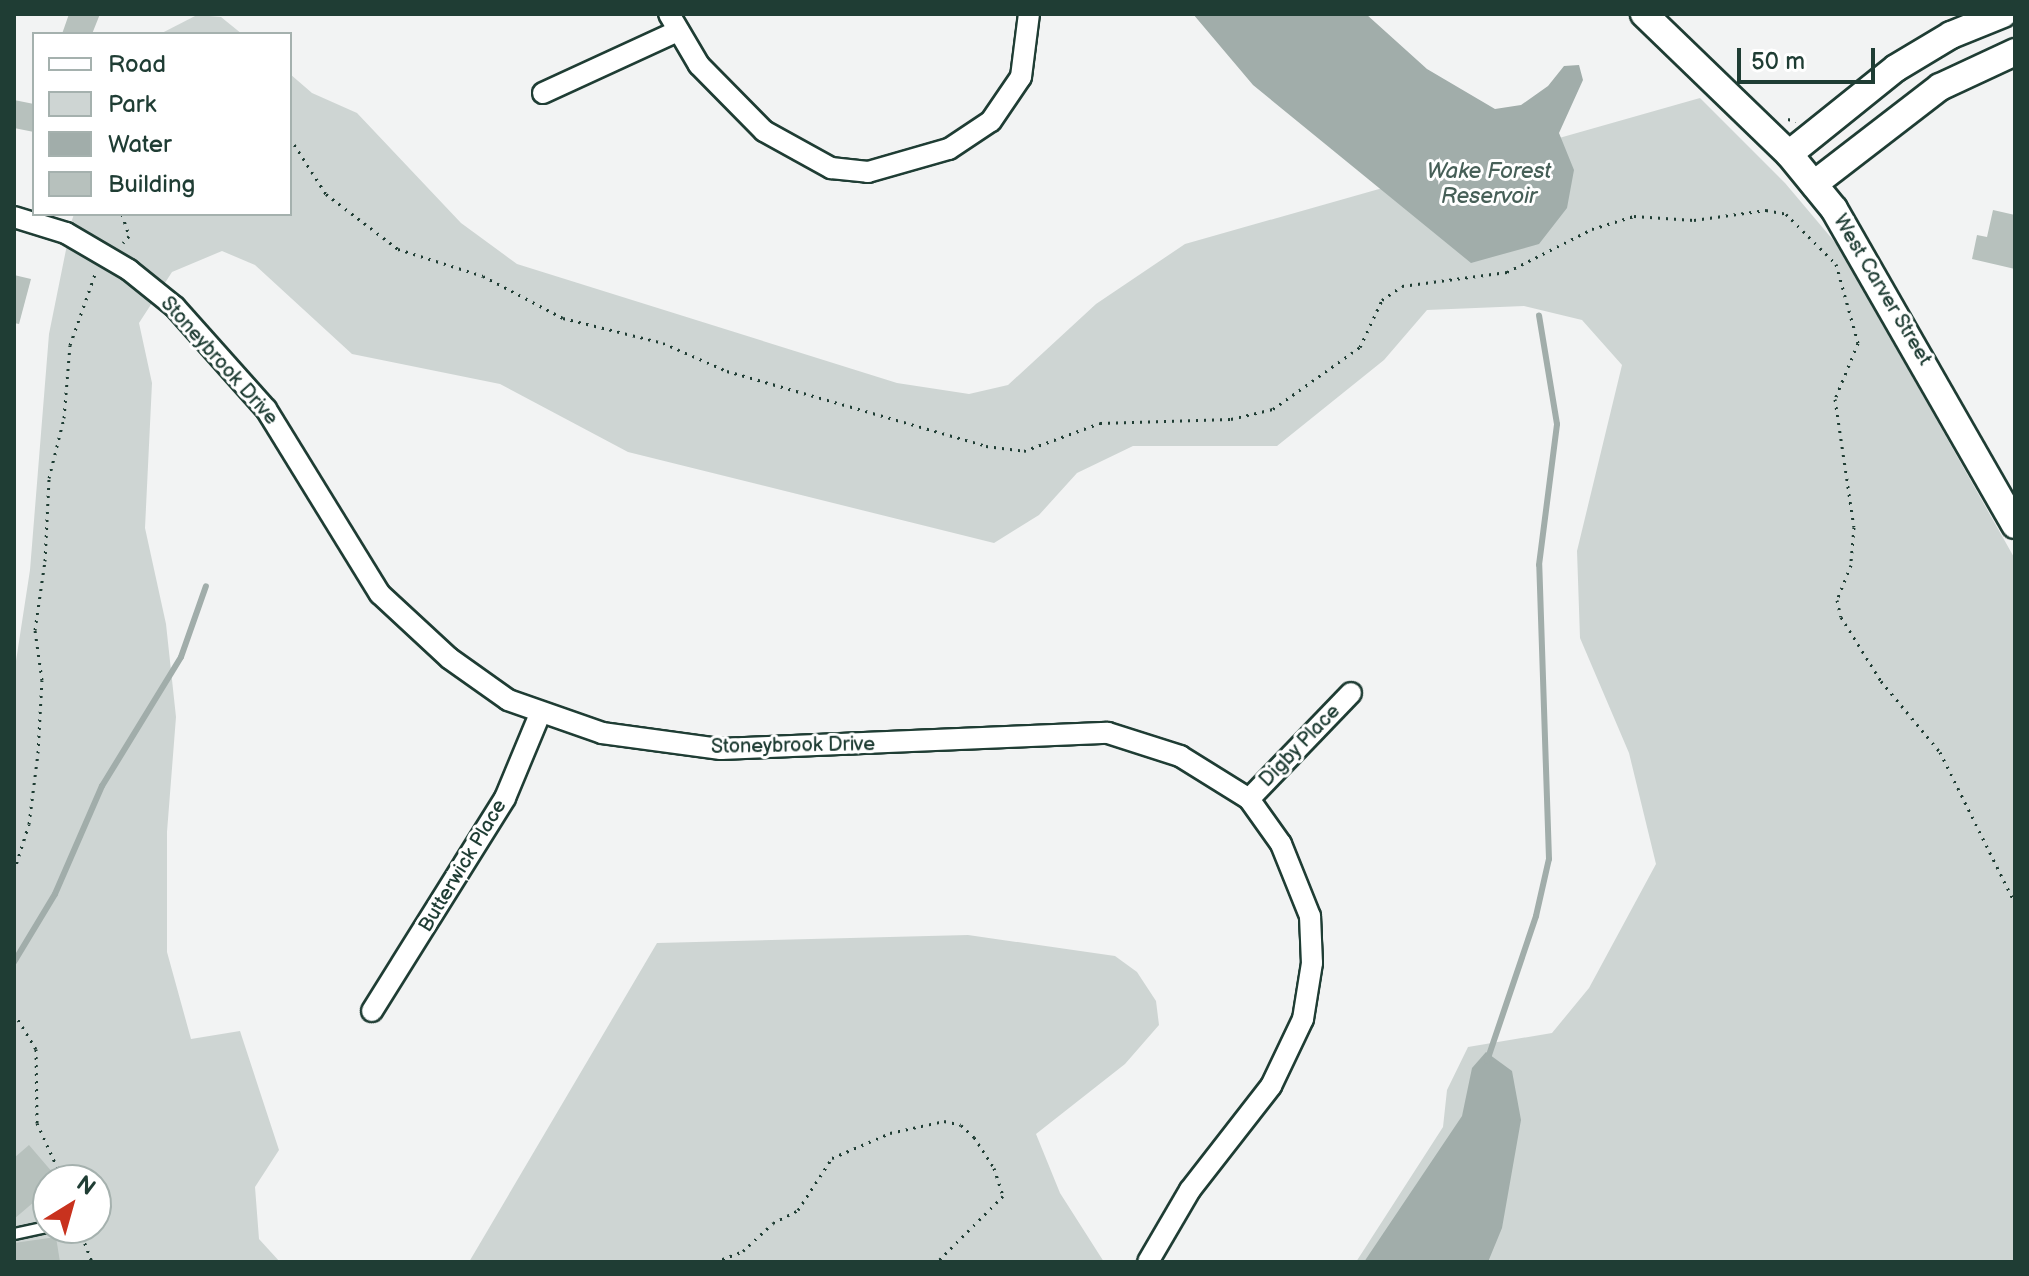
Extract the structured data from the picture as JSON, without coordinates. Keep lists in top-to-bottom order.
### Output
{
  "streets": {
    "street": [
      "West Carver Street",
      "Stoneybrook Drive",
      "Digby Place",
      "Butterwick Place"
    ]
  },
  "crossings": [
    ["Stoneybrook Drive", "Digby Place"],
    ["Stoneybrook Drive", "Butterwick Place"]
  ],
  "water": ["Wake Forest Reservoir"],
  "legend": [
    "Road",
    "Park",
    "Water",
    "Building"
  ],
  "scale_bar": "50 m",
  "north": "top right"
}
